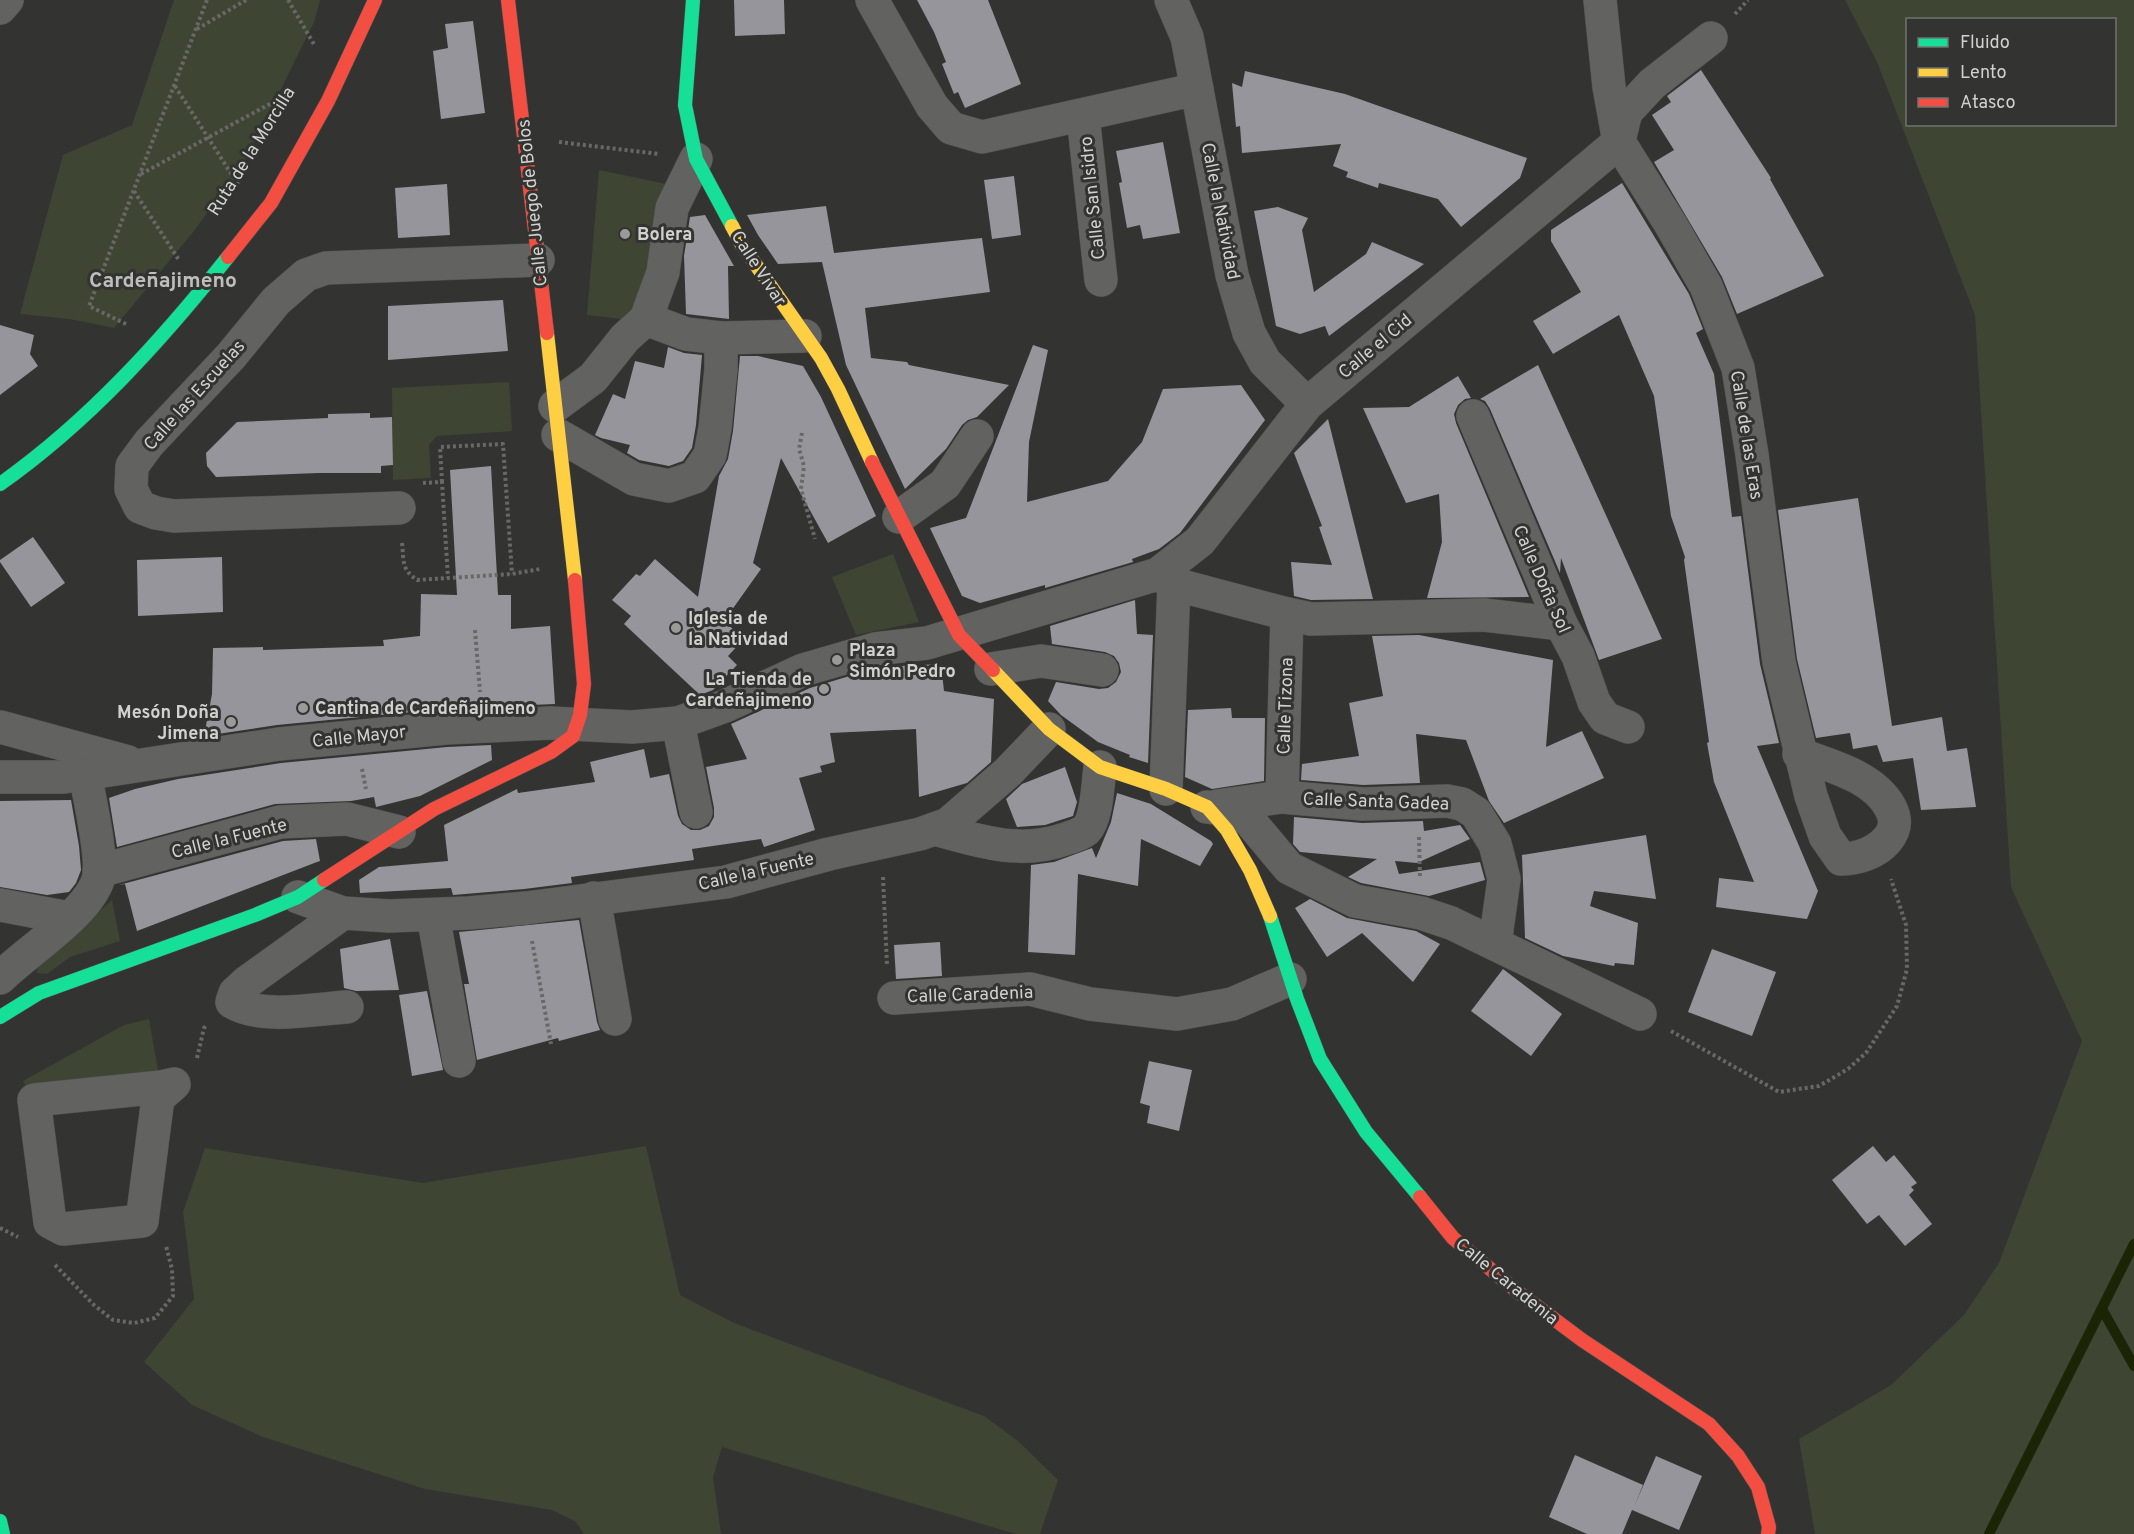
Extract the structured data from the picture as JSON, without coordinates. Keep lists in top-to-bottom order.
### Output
{
  "streets": {
    "street": [
      "Calle San Isidro",
      "Calle Juego de Bolos",
      "Calle la Natividad",
      "Calle Vivar",
      "Calle el Cid",
      "Calle las Escuelas",
      "Calle de las Eras",
      "Calle Doña Sol",
      "Calle Tizona",
      "Calle Mayor",
      "Calle Santa Gadea",
      "Calle la Fuente",
      "Calle Caradenia"
    ]
  },
  "crossings": [
    ["Calle San Isidro", "Calle la Natividad"],
    ["Calle Juego de Bolos", "Calle las Escuelas"],
    ["Calle Juego de Bolos", "Calle Mayor"],
    ["Calle la Natividad", "Calle el Cid"],
    ["Calle Vivar", "Calle el Cid"],
    ["Calle Vivar", "Calle Caradenia"],
    ["Calle el Cid", "Calle de las Eras"],
    ["Calle el Cid", "Calle Caradenia"],
    ["Calle Tizona", "Calle Santa Gadea"],
    ["Calle Santa Gadea", "Calle Caradenia"]
  ],
  "districts": ["Cardeñajimeno"],
  "places": [
    "Bolera",
    "Iglesia de la Natividad",
    "Plaza Simón Pedro",
    "La Tienda de Cardeñajimeno",
    "Cantina de Cardeñajimeno",
    "Mesón Doña Jimena"
  ],
  "legend": ["Fluido", "Lento", "Atasco"]
}
